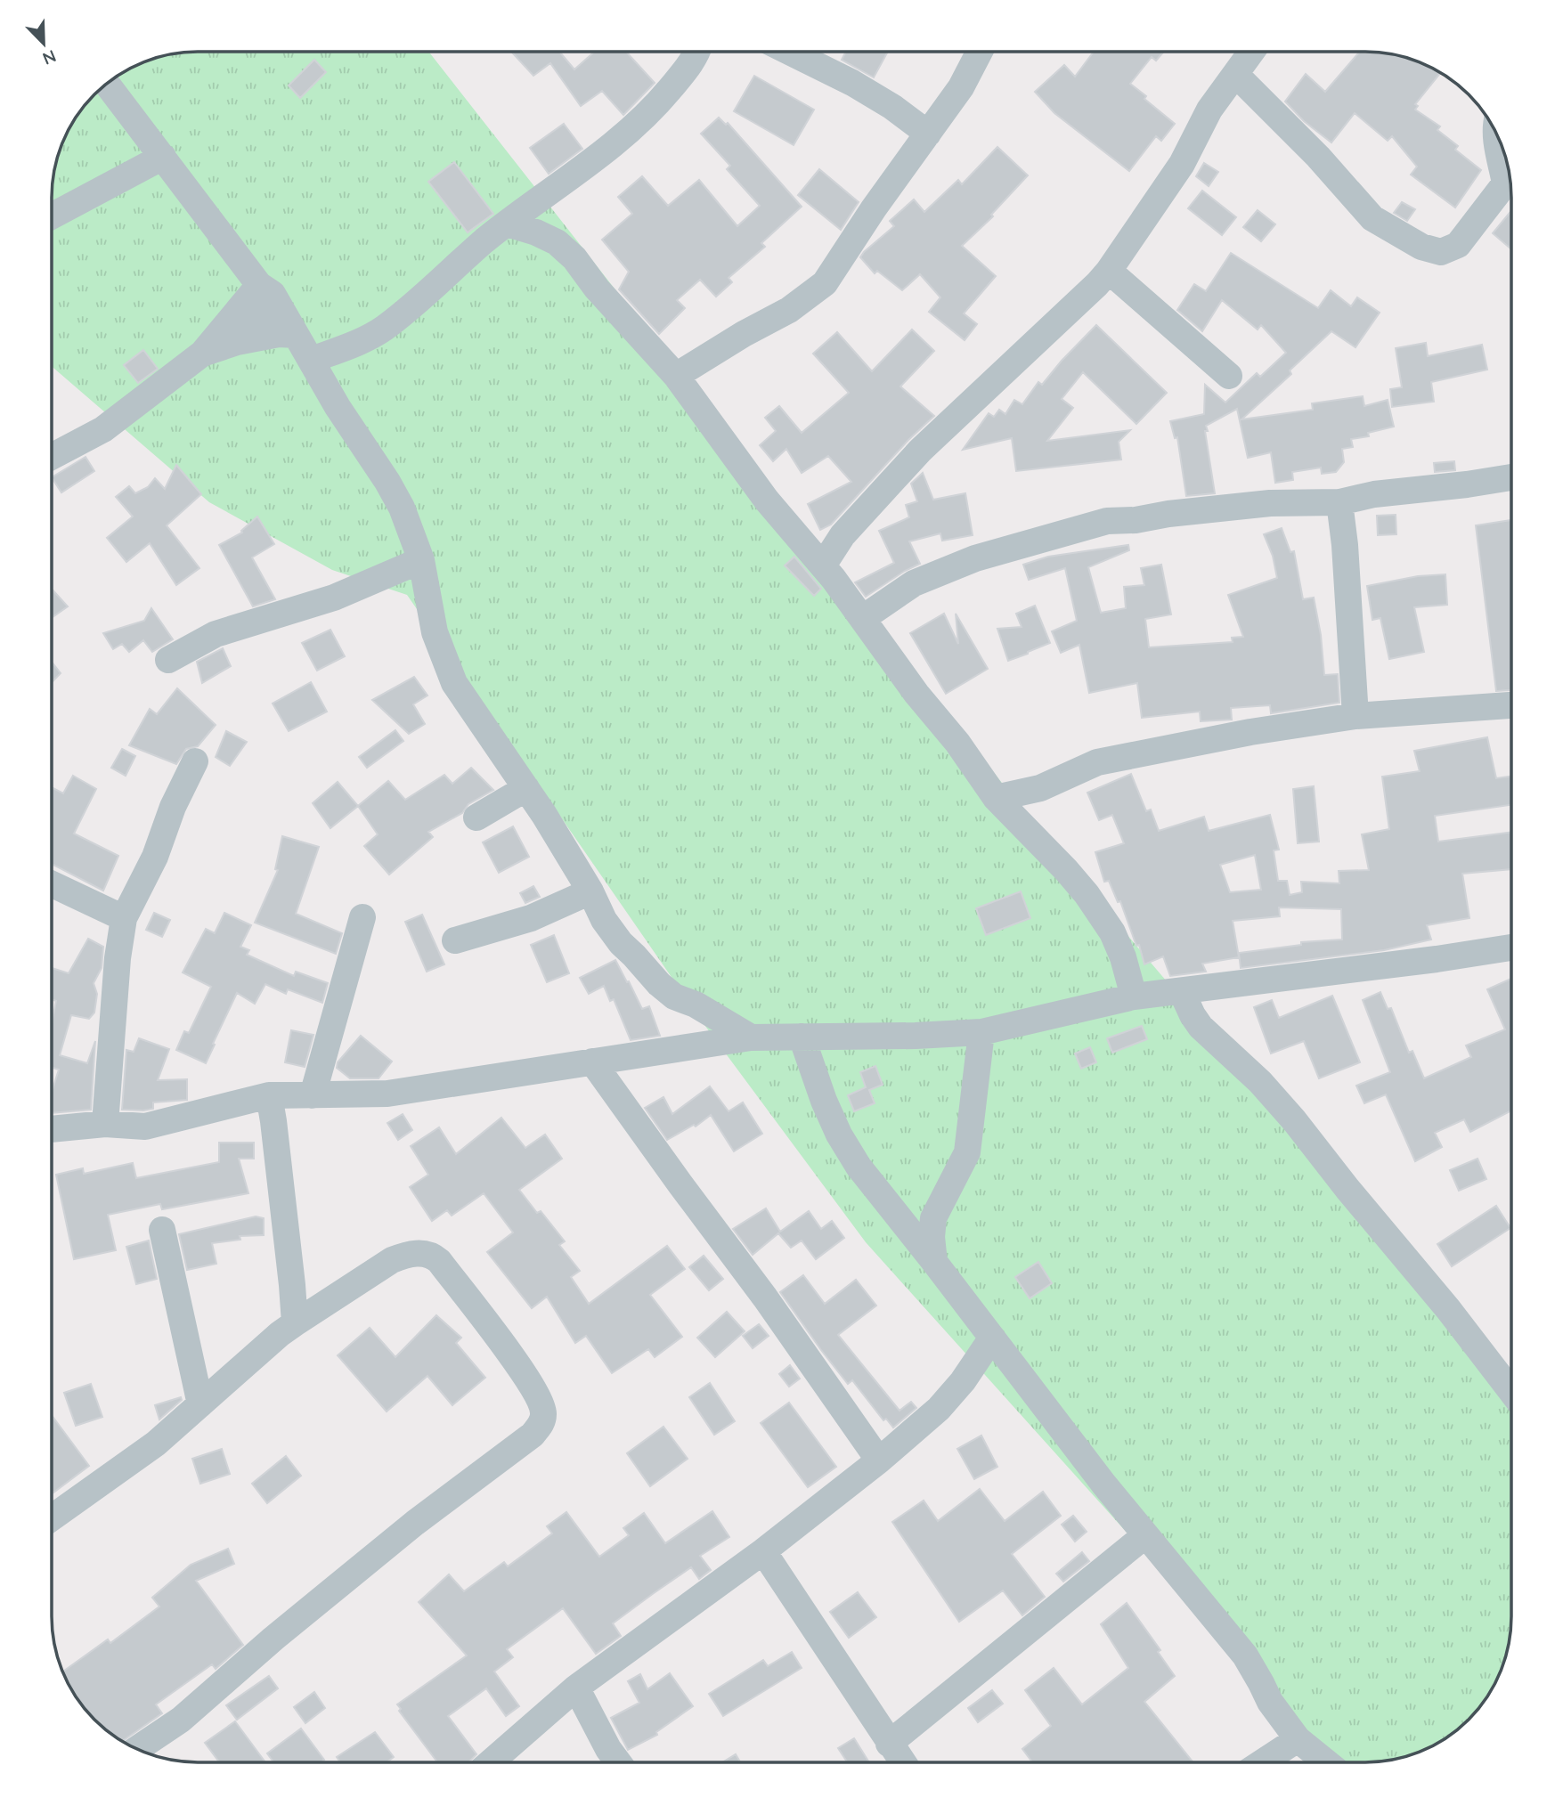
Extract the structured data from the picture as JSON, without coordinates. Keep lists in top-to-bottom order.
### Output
{
  "north": "bottom right"
}
